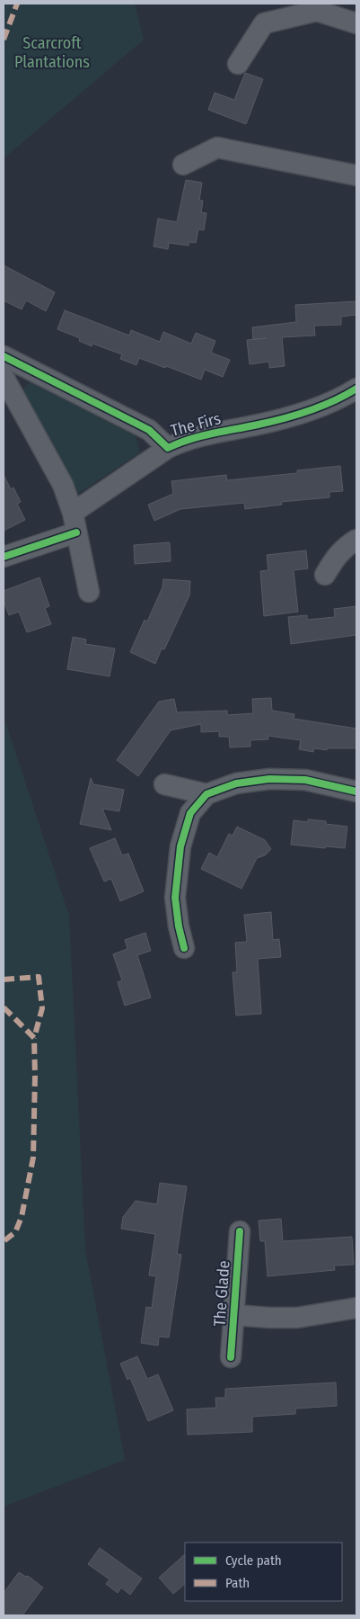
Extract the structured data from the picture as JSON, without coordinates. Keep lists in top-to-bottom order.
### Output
{
  "streets": {
    "street": ["The Firs", "The Glade"]
  },
  "parks": ["Scarcroft Plantations"],
  "legend": ["Cycle path", "Path"]
}
